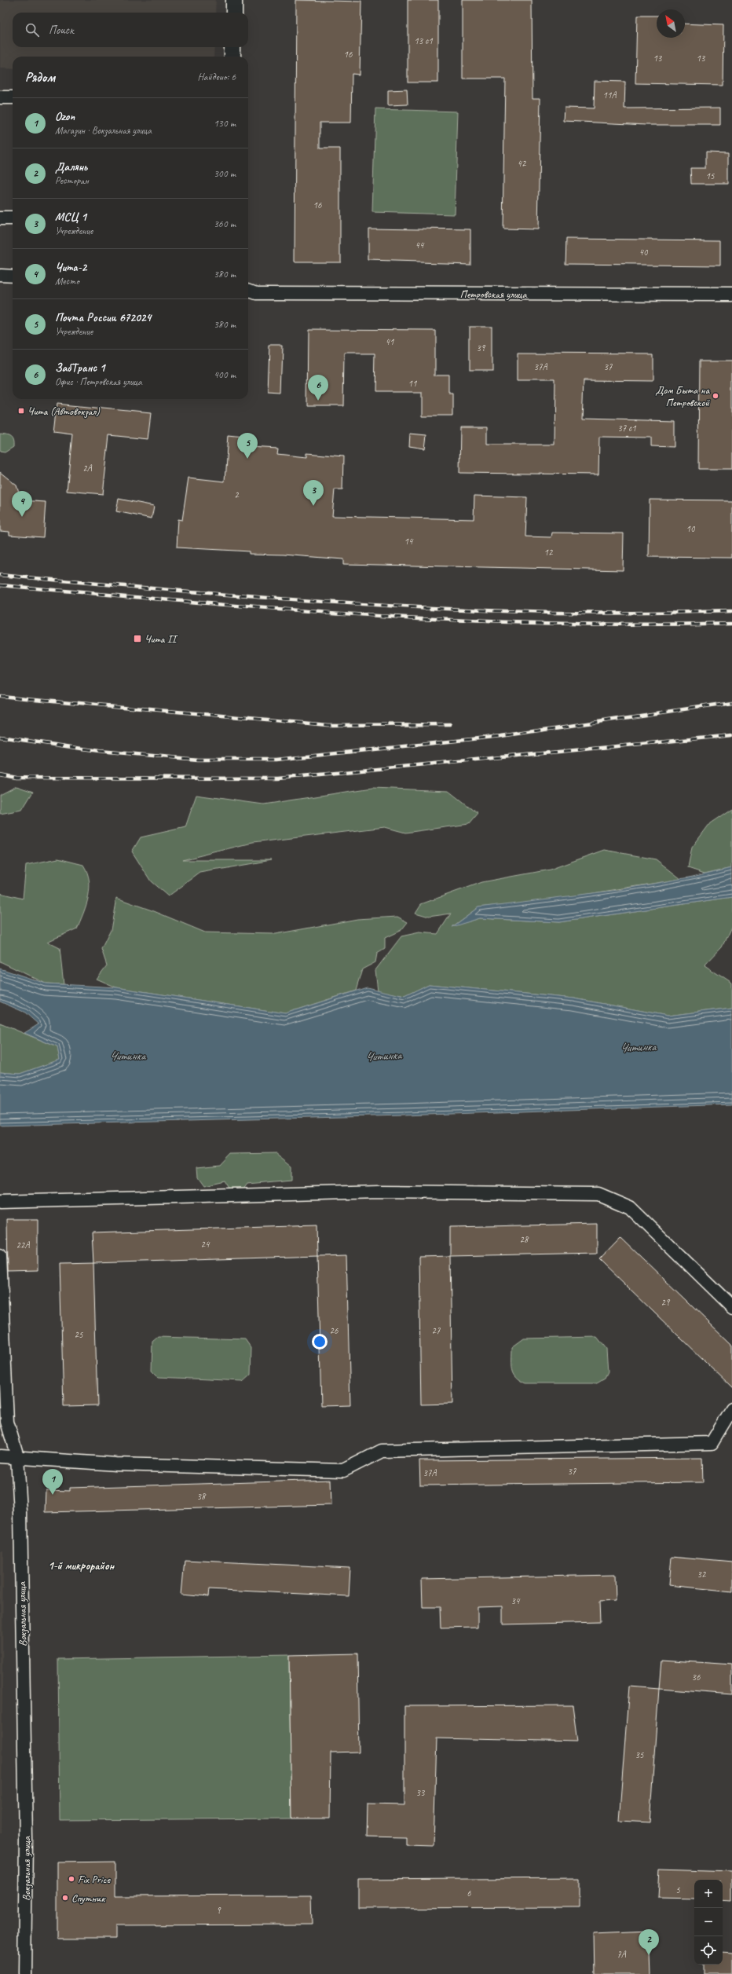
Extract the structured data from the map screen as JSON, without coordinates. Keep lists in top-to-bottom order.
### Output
{
  "streets": {
    "street": ["Петровская улица", "Вокзальная улица"]
  },
  "districts": ["1-й микрорайон"],
  "water": ["Читинка"],
  "places": {
    "other": ["Дом Быта на Петровской", "Fix Price", "Спутник"],
    "transit": ["Чита (Автовокзал)", "Чита II"]
  },
  "house_numbers": [
    "13 с1",
    "16",
    "13",
    "13",
    "11А",
    "42",
    "15",
    "16",
    "44",
    "40",
    "41",
    "39",
    "37А",
    "37",
    "11",
    "37 с1",
    "2А",
    "2",
    "10",
    "14",
    "12",
    "28",
    "24",
    "22А",
    "29",
    "26",
    "27",
    "25",
    "37",
    "37А",
    "38",
    "32",
    "34",
    "36",
    "35",
    "33",
    "5",
    "6",
    "9",
    "7А"
  ],
  "north": "top left",
  "page": {
    "search": "Поиск",
    "heading": ["Рядом", "Найдено: 6"],
    "list": [
      {
        "mark": "1",
        "name": "Ozon",
        "note": "Магазин · Вокзальная улица",
        "value": "130 m"
      },
      {
        "mark": "2",
        "name": "Далянь",
        "note": "Ресторан",
        "value": "300 m"
      },
      {
        "mark": "3",
        "name": "МСЦ 1",
        "note": "Учреждение",
        "value": "360 m"
      },
      {
        "mark": "4",
        "name": "Чита-2",
        "note": "Место",
        "value": "380 m"
      },
      {
        "mark": "5",
        "name": "Почта России 672024",
        "note": "Учреждение",
        "value": "380 m"
      },
      {
        "mark": "6",
        "name": "ЗабТранс 1",
        "note": "Офис · Петровская улица",
        "value": "400 m"
      }
    ],
    "pins": [
      "6",
      "5",
      "3",
      "4",
      "1",
      "2"
    ],
    "map_buttons": ["+", "−"]
  }
}
